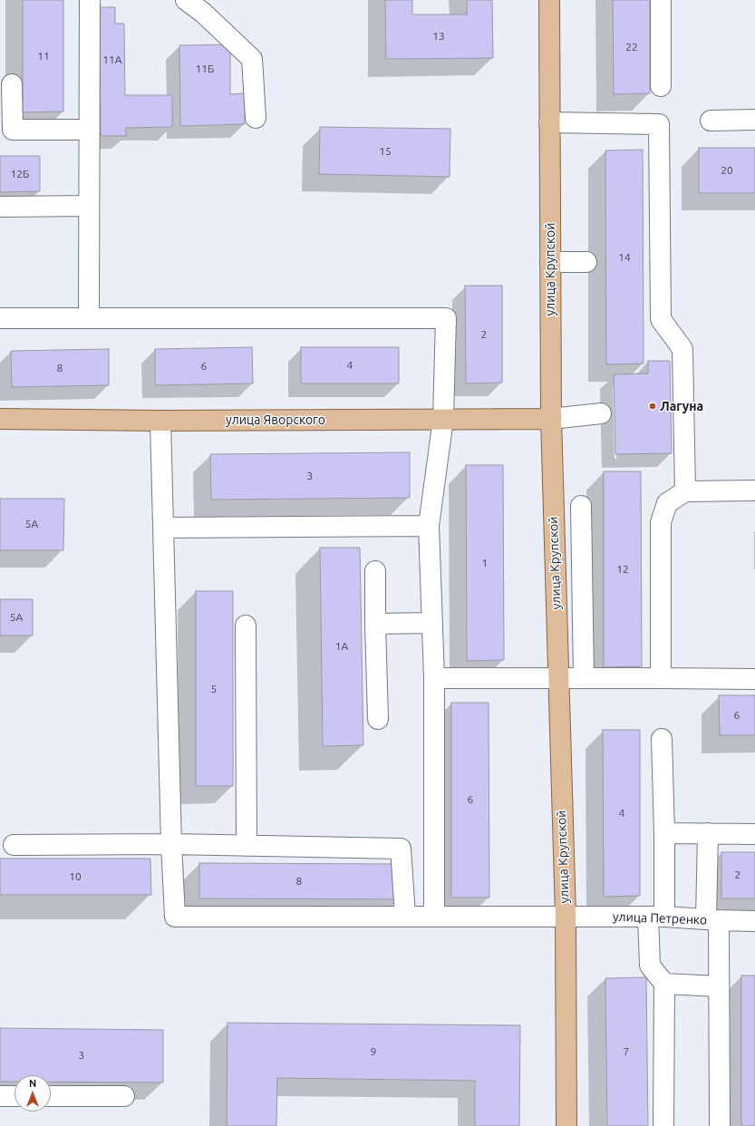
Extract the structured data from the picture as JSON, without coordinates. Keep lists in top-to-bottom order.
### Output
{
  "streets": {
    "main road": ["улица Крупской", "улица Яворского"],
    "street": ["улица Петренко"]
  },
  "crossings": [
    ["улица Крупской", "улица Яворского"],
    ["улица Крупской", "улица Петренко"]
  ],
  "places": ["Лагуна"],
  "house_numbers": [
    "13",
    "22",
    "11",
    "11А",
    "11Б",
    "15",
    "20",
    "12Б",
    "14",
    "2",
    "4",
    "6",
    "8",
    "3",
    "5А",
    "1",
    "12",
    "5А",
    "1А",
    "5",
    "6",
    "6",
    "4",
    "2",
    "10",
    "8",
    "9",
    "7",
    "3"
  ],
  "north": "top"
}
